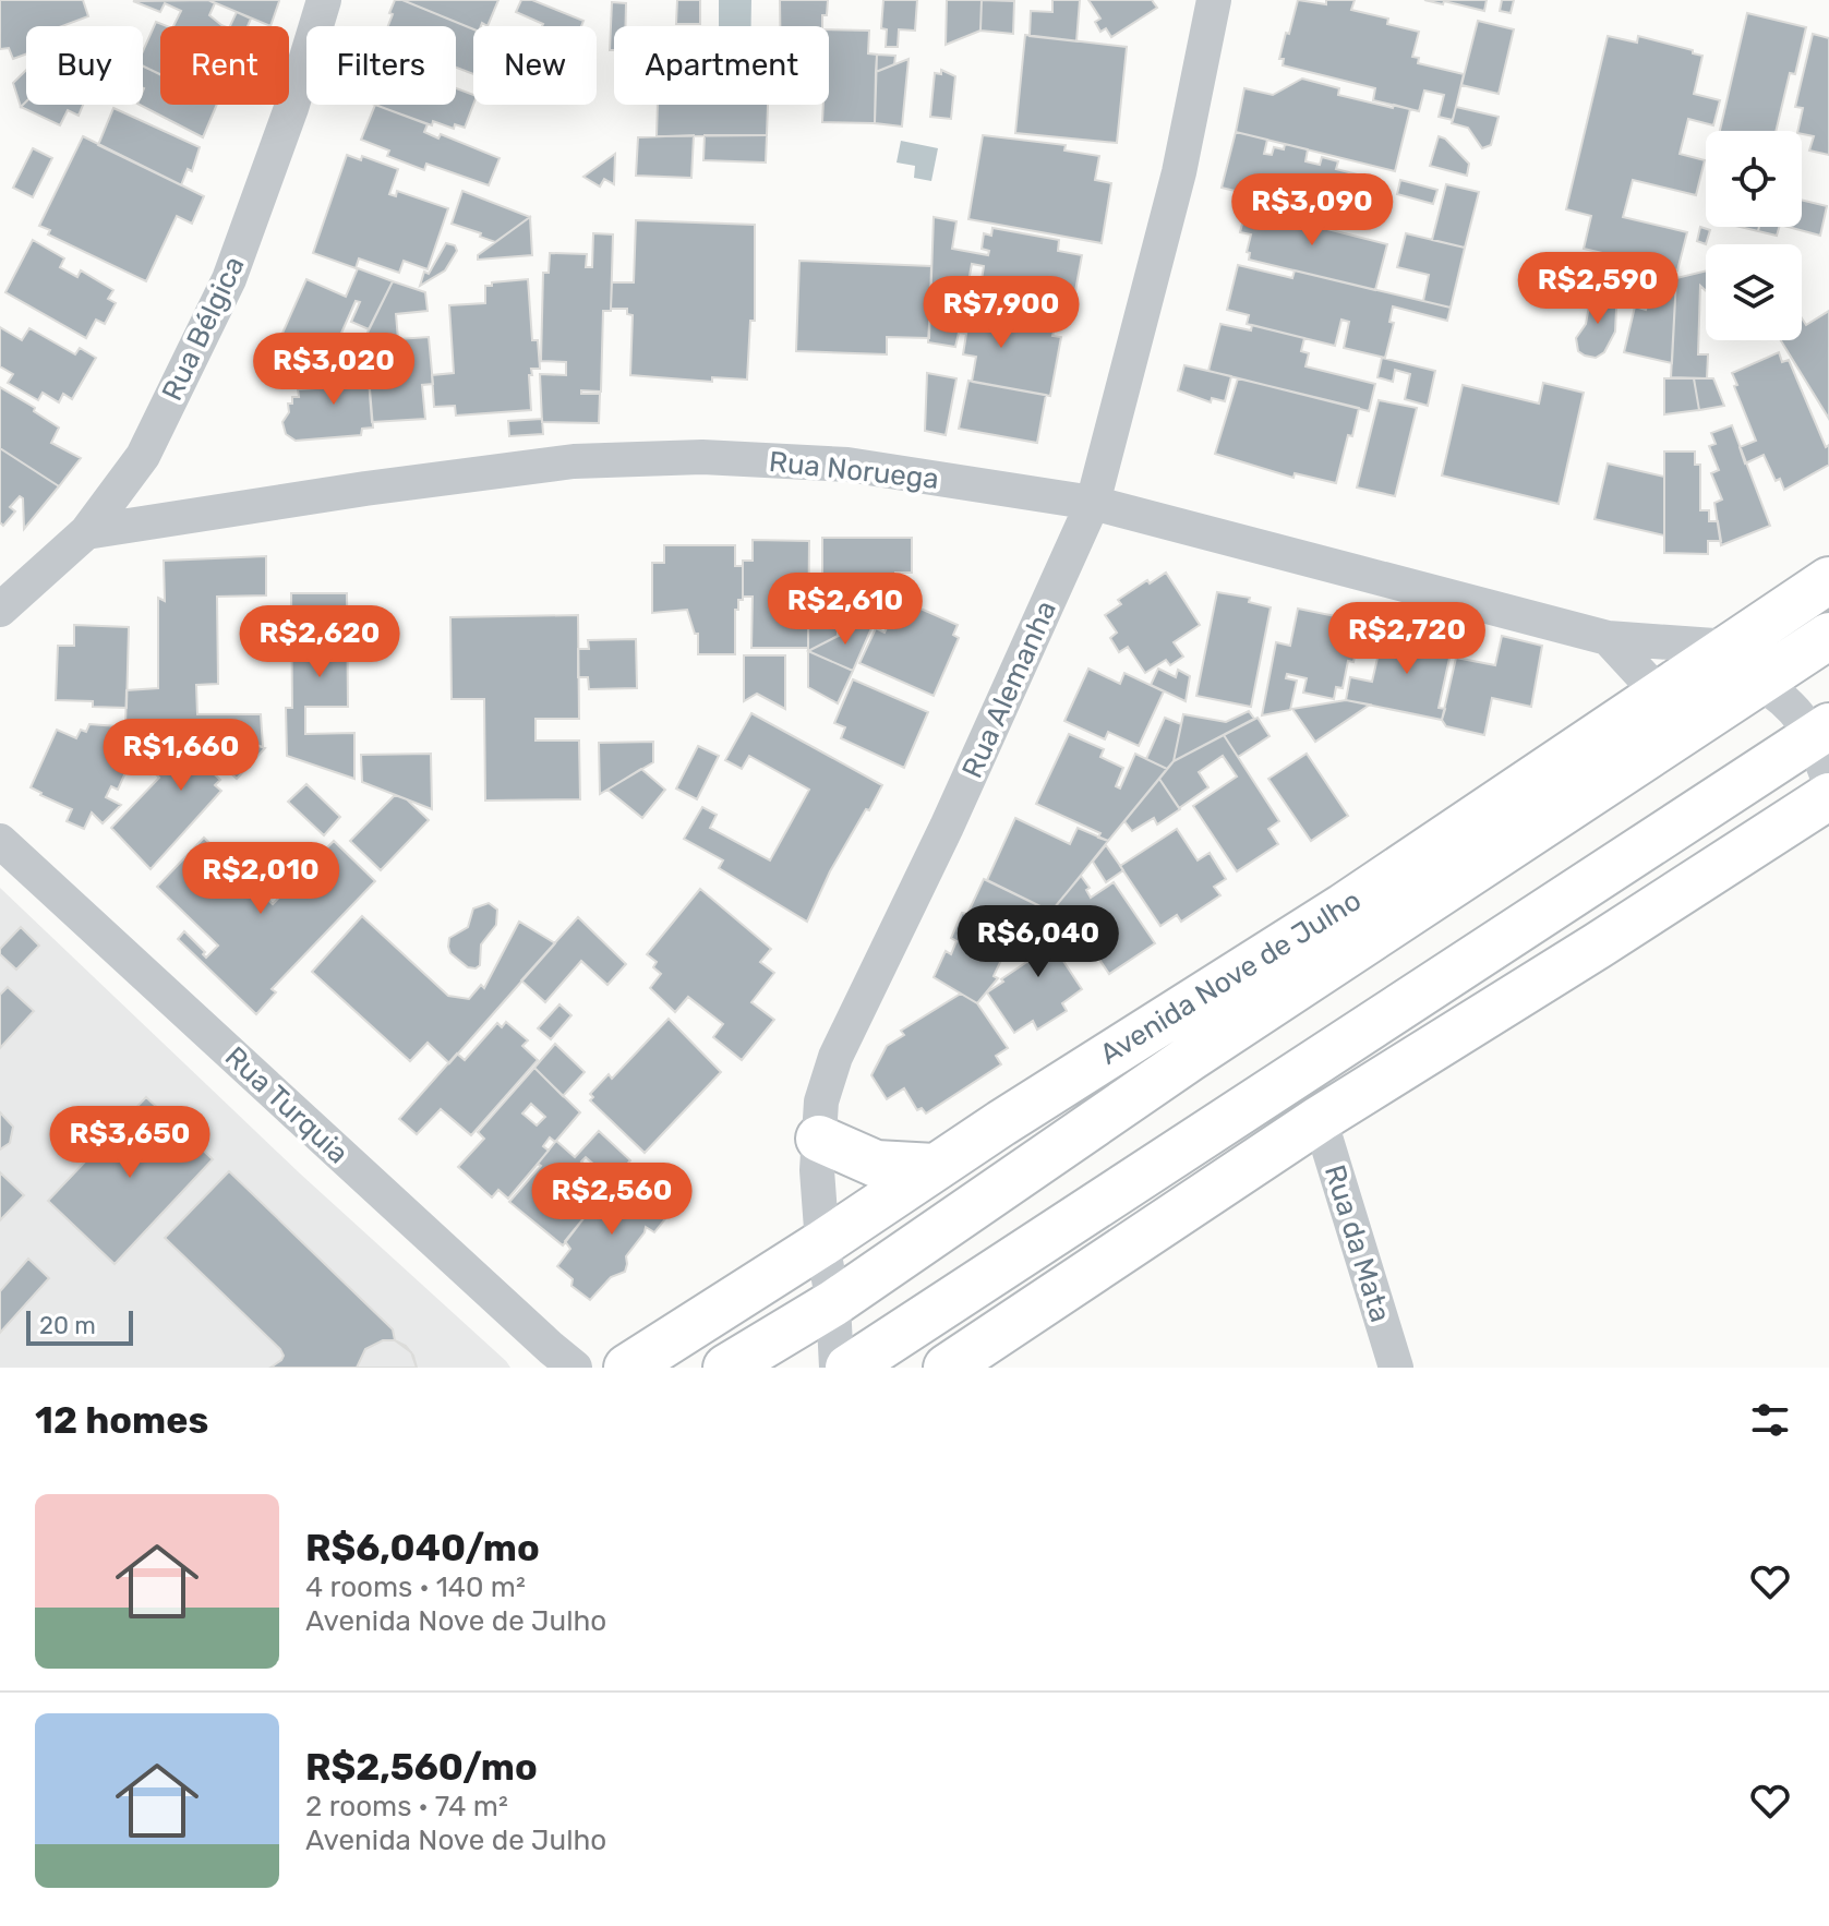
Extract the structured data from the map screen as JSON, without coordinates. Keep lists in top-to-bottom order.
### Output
{
  "streets": {
    "main road": ["Avenida Nove de Julho"],
    "street": [
      "Rua Bélgica",
      "Rua Noruega",
      "Rua Alemanha",
      "Rua Turquia",
      "Rua da Mata"
    ]
  },
  "crossings": [
    ["Rua Bélgica", "Rua Noruega"],
    ["Rua Noruega", "Rua Alemanha"],
    ["Rua Noruega", "Avenida Nove de Julho"],
    ["Rua Alemanha", "Avenida Nove de Julho"]
  ],
  "scale_bar": "20 m",
  "page": {
    "chip": [
      "Buy",
      "Rent",
      "Filters",
      "New",
      "Apartment"
    ],
    "price": [
      "R$3,090",
      "R$2,590",
      "R$7,900",
      "R$3,020",
      "R$2,610",
      "R$2,720",
      "R$2,620",
      "R$1,660",
      "R$2,010",
      "R$6,040",
      "R$3,650",
      "R$2,560"
    ],
    "scale": "20 m",
    "heading": "12 homes",
    "list": [
      {
        "name": "R$6,040/mo",
        "note": "4 rooms · 140 m² · Avenida Nove de Julho"
      },
      {
        "name": "R$2,560/mo",
        "note": "2 rooms · 74 m² · Avenida Nove de Julho"
      }
    ]
  }
}
